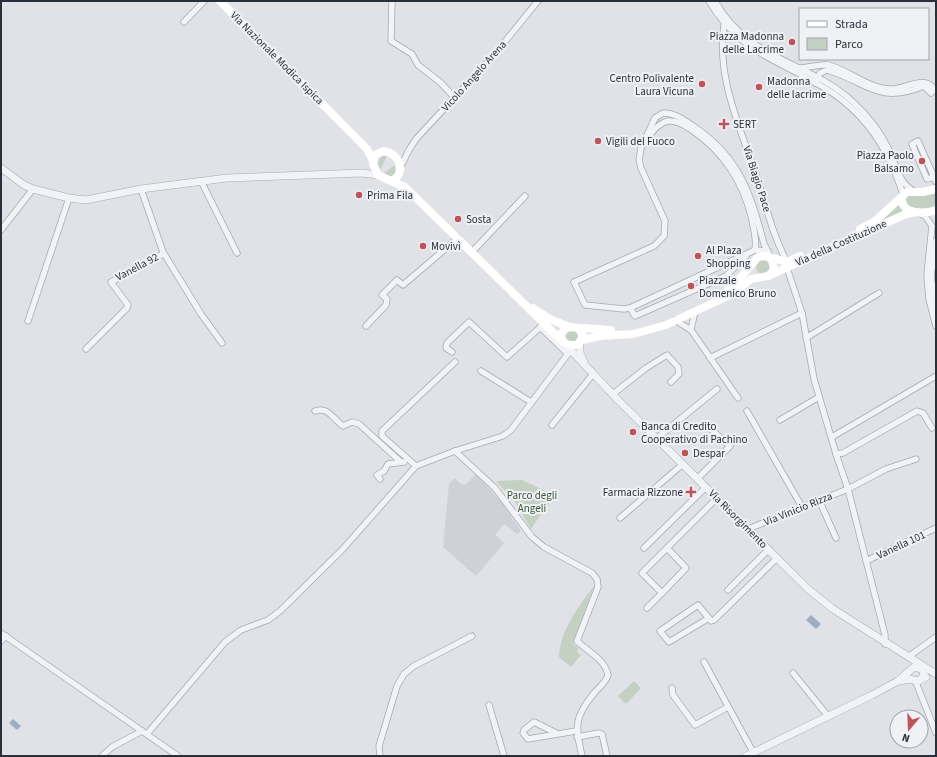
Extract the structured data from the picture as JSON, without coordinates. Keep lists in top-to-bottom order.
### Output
{
  "streets": {
    "main road": ["Via Nazionale Modica Ispica", "Via della Costituzione"],
    "street": [
      "Vicolo Angelo Arena",
      "Via Biagio Pace",
      "Vanella 92",
      "Via Vinicio Rizza",
      "Via Risorgimento",
      "Vanella 101"
    ]
  },
  "crossings": [
    ["Via Biagio Pace", "Via della Costituzione"],
    ["Via Biagio Pace", "Via Vinicio Rizza"],
    ["Via Biagio Pace", "Via Risorgimento"],
    ["Via Biagio Pace", "Vanella 101"],
    ["Via Vinicio Rizza", "Via Risorgimento"]
  ],
  "parks": ["Parco degli Angeli"],
  "places": {
    "other": [
      "Piazza Madonna delle Lacrime",
      "Centro Polivalente Laura Vicuna",
      "Madonna delle lacrime",
      "Vigili del Fuoco",
      "Piazza Paolo Balsamo",
      "Prima Fila",
      "Sosta",
      "Movivì",
      "Al Plaza Shopping",
      "Piazzale Domenico Bruno",
      "Banca di Credito Cooperativo di Pachino",
      "Despar"
    ],
    "health": ["SERT", "Farmacia Rizzone"]
  },
  "legend": ["Strada", "Parco"],
  "north": "bottom"
}
